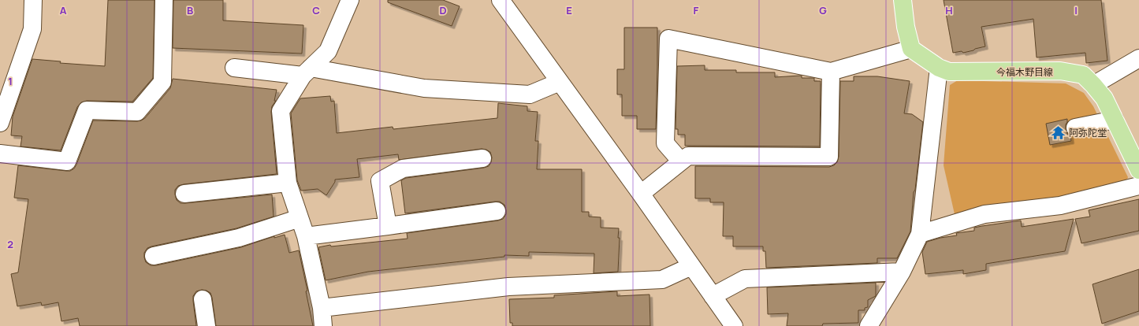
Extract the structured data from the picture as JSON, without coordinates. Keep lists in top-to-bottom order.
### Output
{
  "streets": {
    "main road": ["今福木野目線"]
  },
  "places": {
    "temple": ["阿弥陀堂"]
  },
  "grid": {
    "columns": [
      "A",
      "B",
      "C",
      "D",
      "E",
      "F",
      "G",
      "H",
      "I"
    ],
    "rows": ["1", "2"]
  }
}
